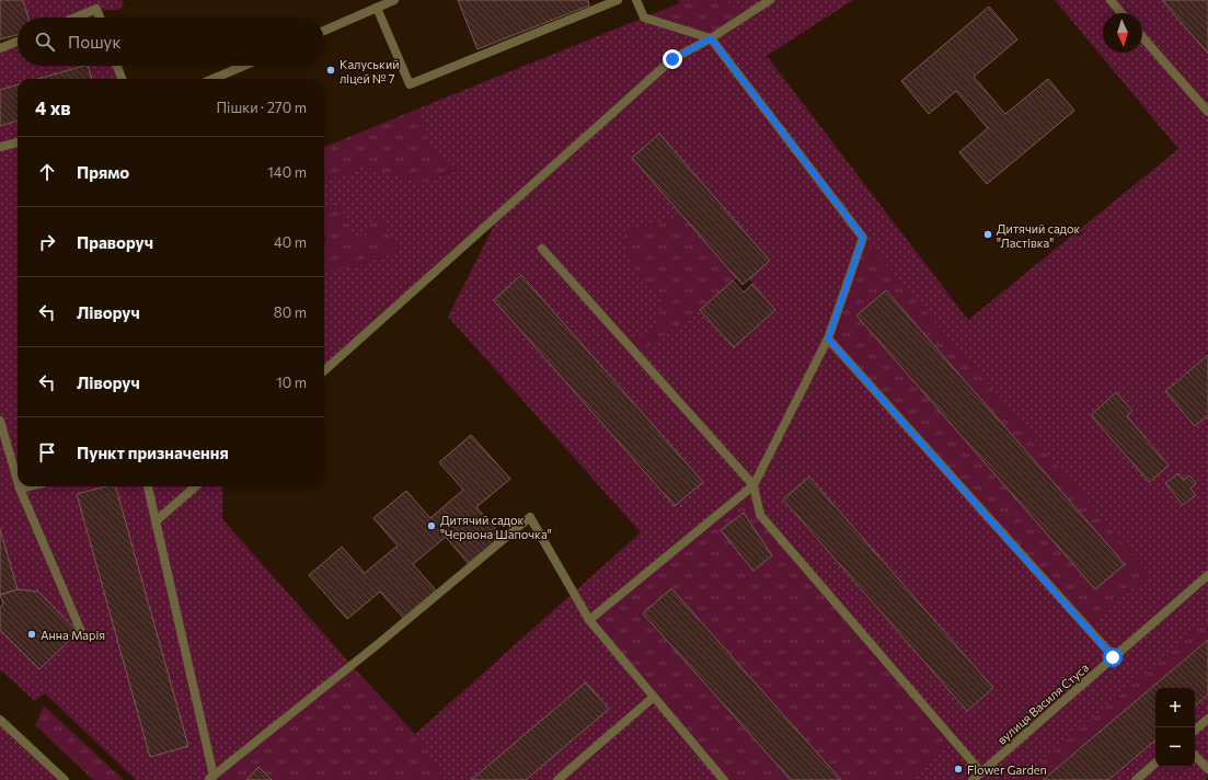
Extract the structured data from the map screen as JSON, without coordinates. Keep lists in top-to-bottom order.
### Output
{
  "streets": {
    "street": ["вулиця Василя Стуса"]
  },
  "places": [
    "Калуський ліцей № 7",
    "Дитячий садок \"Ластівка\"",
    "Дитячий садок \"Червона Шапочка\"",
    "Анна Марія",
    "Flower Garden"
  ],
  "north": "bottom",
  "page": {
    "search": "Пошук",
    "heading": ["4 хв", "Пішки · 270 m"],
    "list": [
      ["Прямо", "140 m"],
      ["Праворуч", "40 m"],
      ["Ліворуч", "80 m"],
      ["Ліворуч", "10 m"],
      "Пункт призначення"
    ],
    "map_buttons": ["+", "−"]
  }
}
